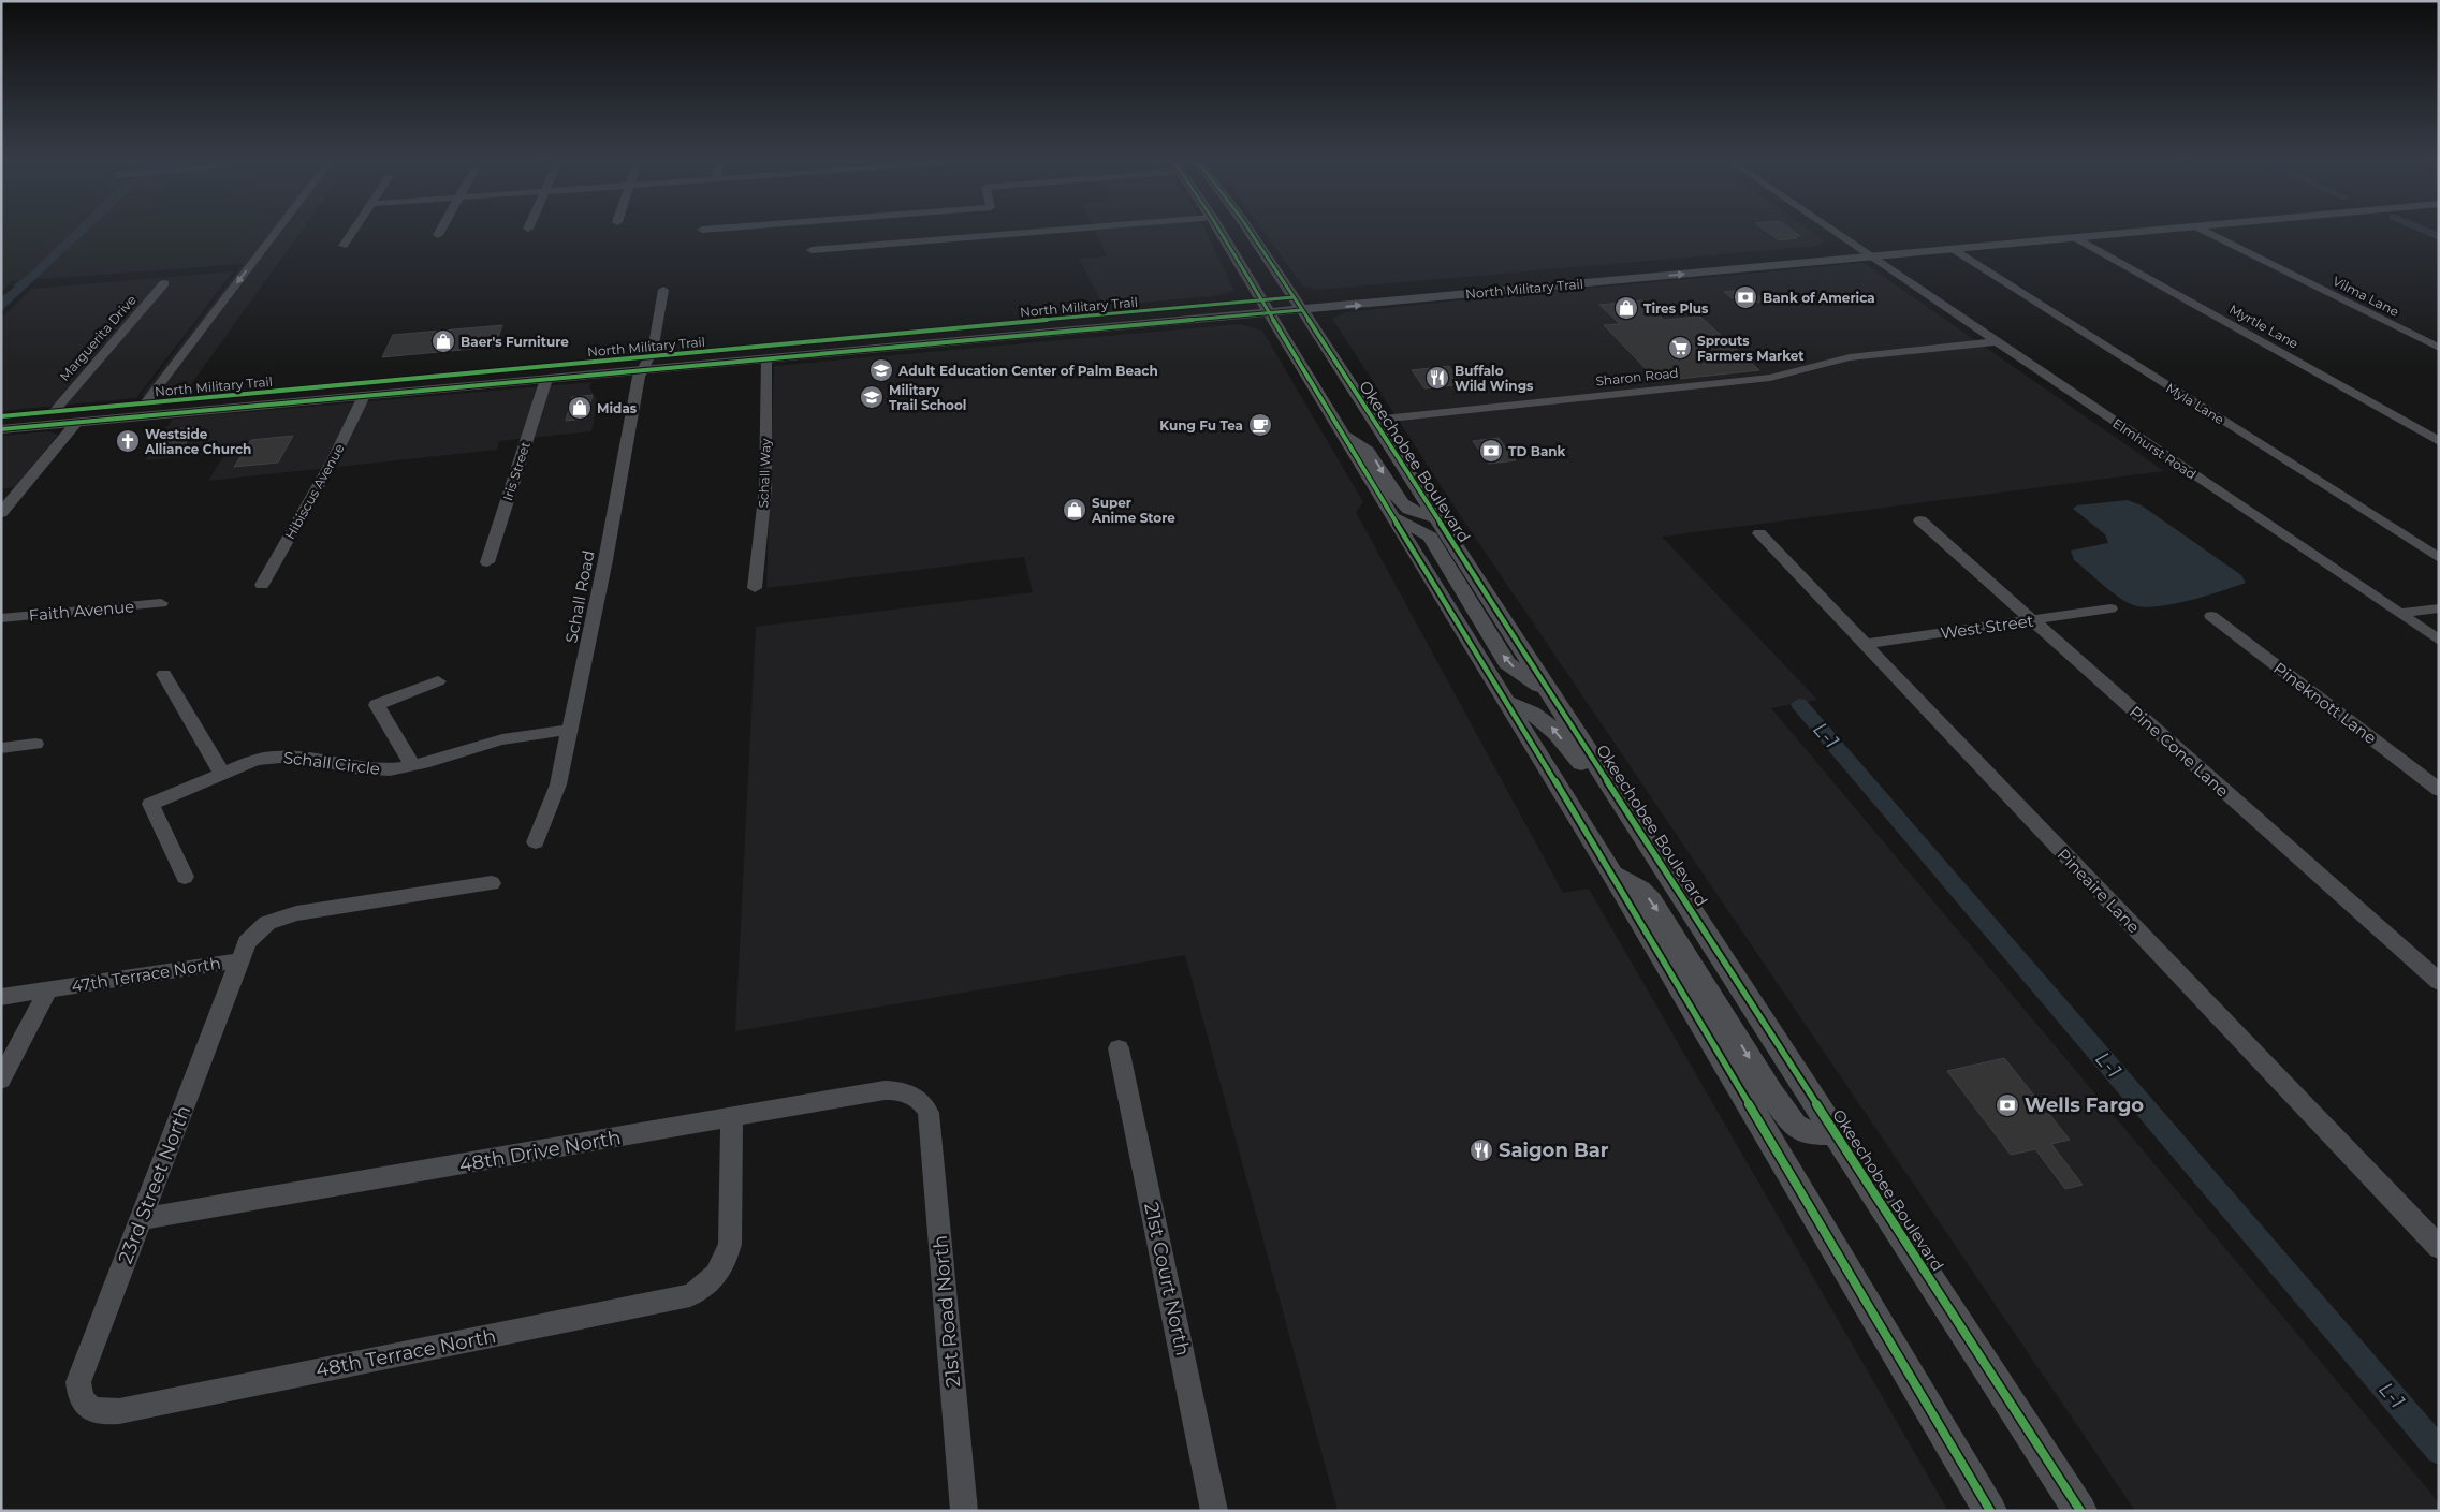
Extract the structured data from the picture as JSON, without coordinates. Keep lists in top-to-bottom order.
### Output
{
  "streets": {
    "main road": ["North Military Trail", "Okeechobee Boulevard"],
    "street": [
      "Vilma Lane",
      "Myrtle Lane",
      "Marguerita Drive",
      "Sharon Road",
      "Myla Lane",
      "Elmhurst Road",
      "Iris Street",
      "Schall Way",
      "Hibiscus Avenue",
      "Schall Road",
      "Faith Avenue",
      "West Street",
      "Pineknott Lane",
      "Pine Cone Lane",
      "Schall Circle",
      "Pineaire Lane",
      "47th Terrace North",
      "48th Drive North",
      "23rd Street North",
      "21st Court North",
      "21st Road North",
      "48th Terrace North"
    ]
  },
  "crossings": [
    ["North Military Trail", "Myrtle Lane"],
    ["North Military Trail", "Marguerita Drive"],
    ["North Military Trail", "Myla Lane"],
    ["North Military Trail", "Elmhurst Road"],
    ["North Military Trail", "Okeechobee Boulevard"],
    ["North Military Trail", "Iris Street"],
    ["North Military Trail", "Schall Way"],
    ["North Military Trail", "Hibiscus Avenue"],
    ["North Military Trail", "Schall Road"],
    ["Sharon Road", "Elmhurst Road"],
    ["Sharon Road", "Okeechobee Boulevard"],
    ["Schall Road", "Schall Circle"],
    ["West Street", "Pine Cone Lane"],
    ["West Street", "Pineaire Lane"],
    ["47th Terrace North", "23rd Street North"],
    ["48th Drive North", "23rd Street North"],
    ["48th Drive North", "21st Road North"],
    ["48th Drive North", "48th Terrace North"],
    ["23rd Street North", "48th Terrace North"]
  ],
  "water": ["L-1"],
  "places": {
    "bank": ["Bank of America", "TD Bank", "Wells Fargo"],
    "shop": [
      "Tires Plus",
      "Baer's Furniture",
      "Midas",
      "Super Anime Store"
    ],
    "supermarket": ["Sprouts Farmers Market"],
    "school or university": ["Adult Education Center of Palm Beach", "Military Trail School"],
    "restaurant": ["Buffalo Wild Wings", "Saigon Bar"],
    "cafe": ["Kung Fu Tea"],
    "church": ["Westside Alliance Church"]
  }
}
